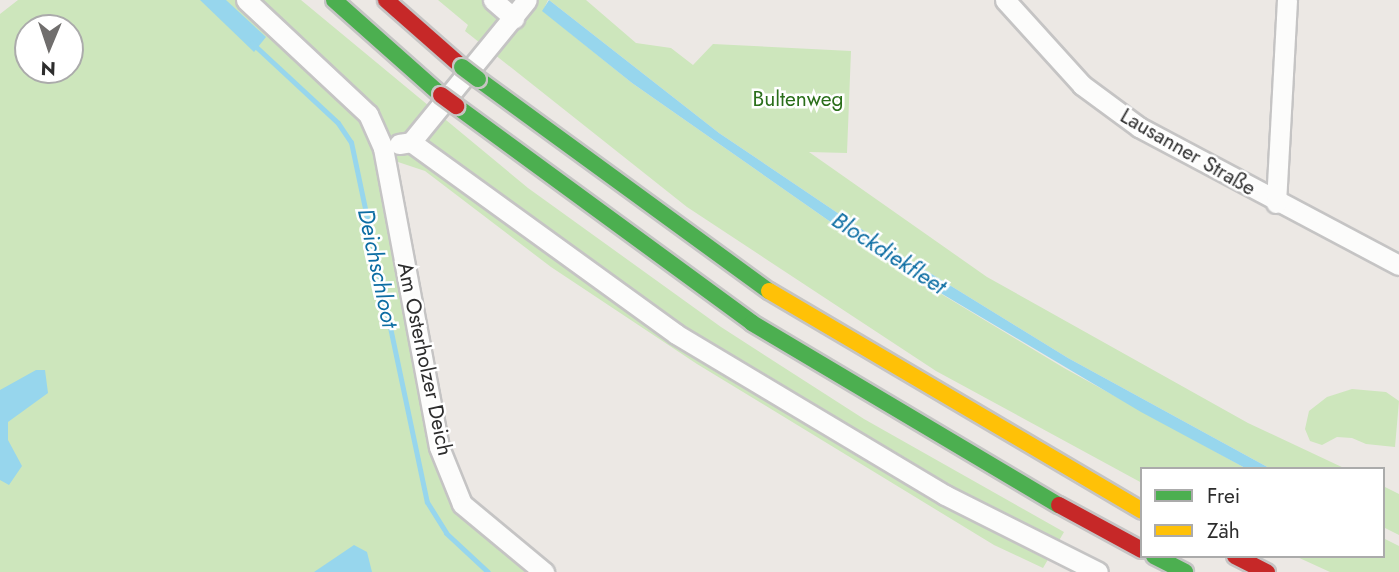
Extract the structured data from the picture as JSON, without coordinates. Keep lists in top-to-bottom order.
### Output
{
  "streets": {
    "street": ["Lausanner Straße", "Am Osterholzer Deich"]
  },
  "water": ["Blockdiekfleet", "Deichschloot"],
  "parks": ["Bultenweg"],
  "legend": ["Frei", "Zäh"],
  "north": "bottom"
}
